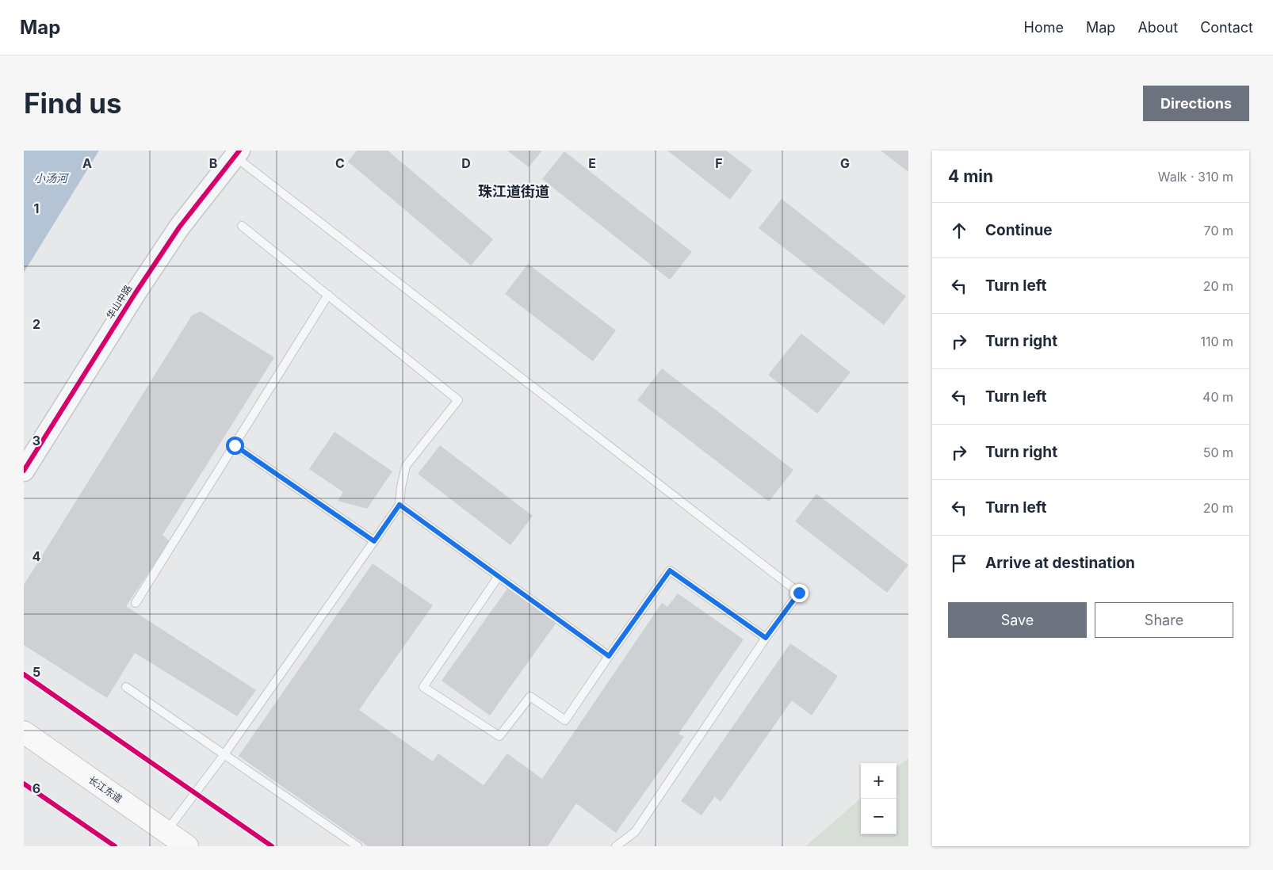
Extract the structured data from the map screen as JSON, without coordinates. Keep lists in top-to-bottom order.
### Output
{
  "streets": {
    "main road": ["长江东道"],
    "street": ["华山中路"]
  },
  "districts": ["珠江道街道"],
  "water": ["小汤河"],
  "page": {
    "header": "Map",
    "nav": [
      "Home",
      "Map",
      "About",
      "Contact"
    ],
    "buttons": [
      "Directions",
      ["Save", "Share"]
    ],
    "title": "Find us",
    "heading": ["4 min", "Walk · 310 m"],
    "list": [
      ["Continue", "70 m"],
      ["Turn left", "20 m"],
      ["Turn right", "110 m"],
      ["Turn left", "40 m"],
      ["Turn right", "50 m"],
      ["Turn left", "20 m"],
      "Arrive at destination"
    ],
    "map_buttons": ["+", "−"]
  },
  "grid": {
    "columns": [
      "A",
      "B",
      "C",
      "D",
      "E",
      "F",
      "G"
    ],
    "rows": [
      "1",
      "2",
      "3",
      "4",
      "5",
      "6"
    ]
  }
}
